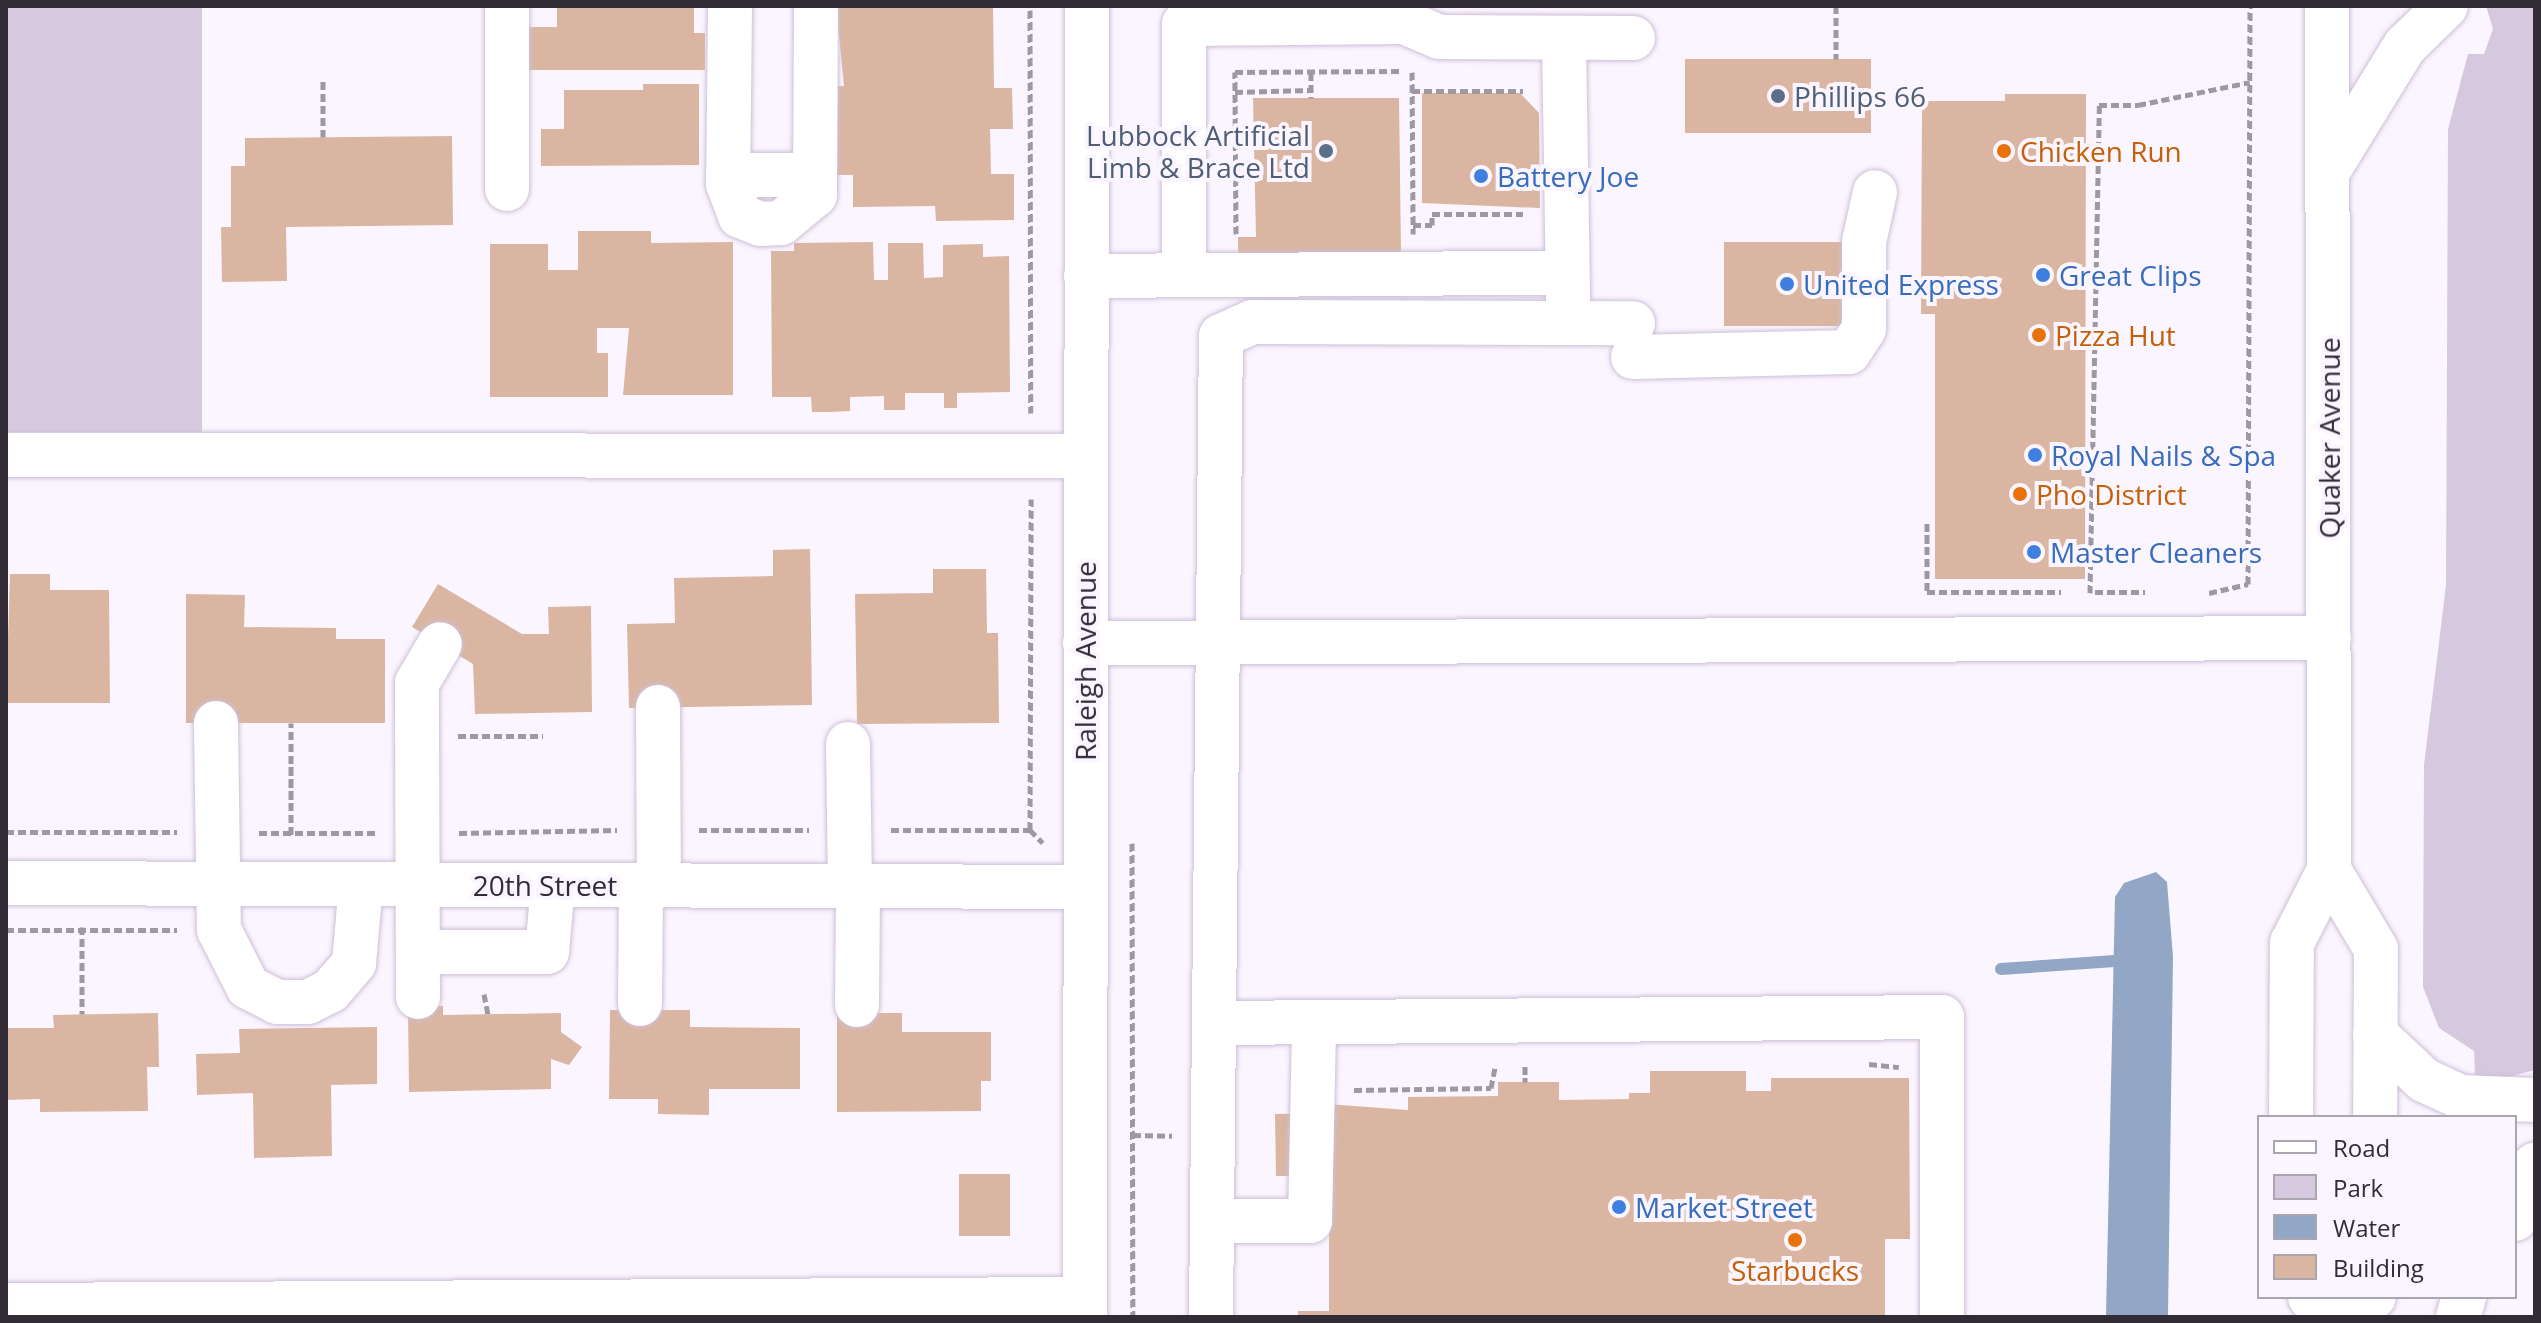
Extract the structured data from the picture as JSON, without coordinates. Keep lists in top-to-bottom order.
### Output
{
  "streets": {
    "main road": ["Quaker Avenue", "Raleigh Avenue", "20th Street"]
  },
  "crossings": [
    ["Raleigh Avenue", "20th Street"]
  ],
  "places": [
    "Phillips 66",
    "Lubbock Artificial Limb & Brace Ltd",
    "Chicken Run",
    "Battery Joe",
    "Great Clips",
    "United Express",
    "Pizza Hut",
    "Royal Nails & Spa",
    "Pho District",
    "Master Cleaners",
    "Market Street",
    "Starbucks"
  ],
  "legend": [
    "Road",
    "Park",
    "Water",
    "Building"
  ]
}
